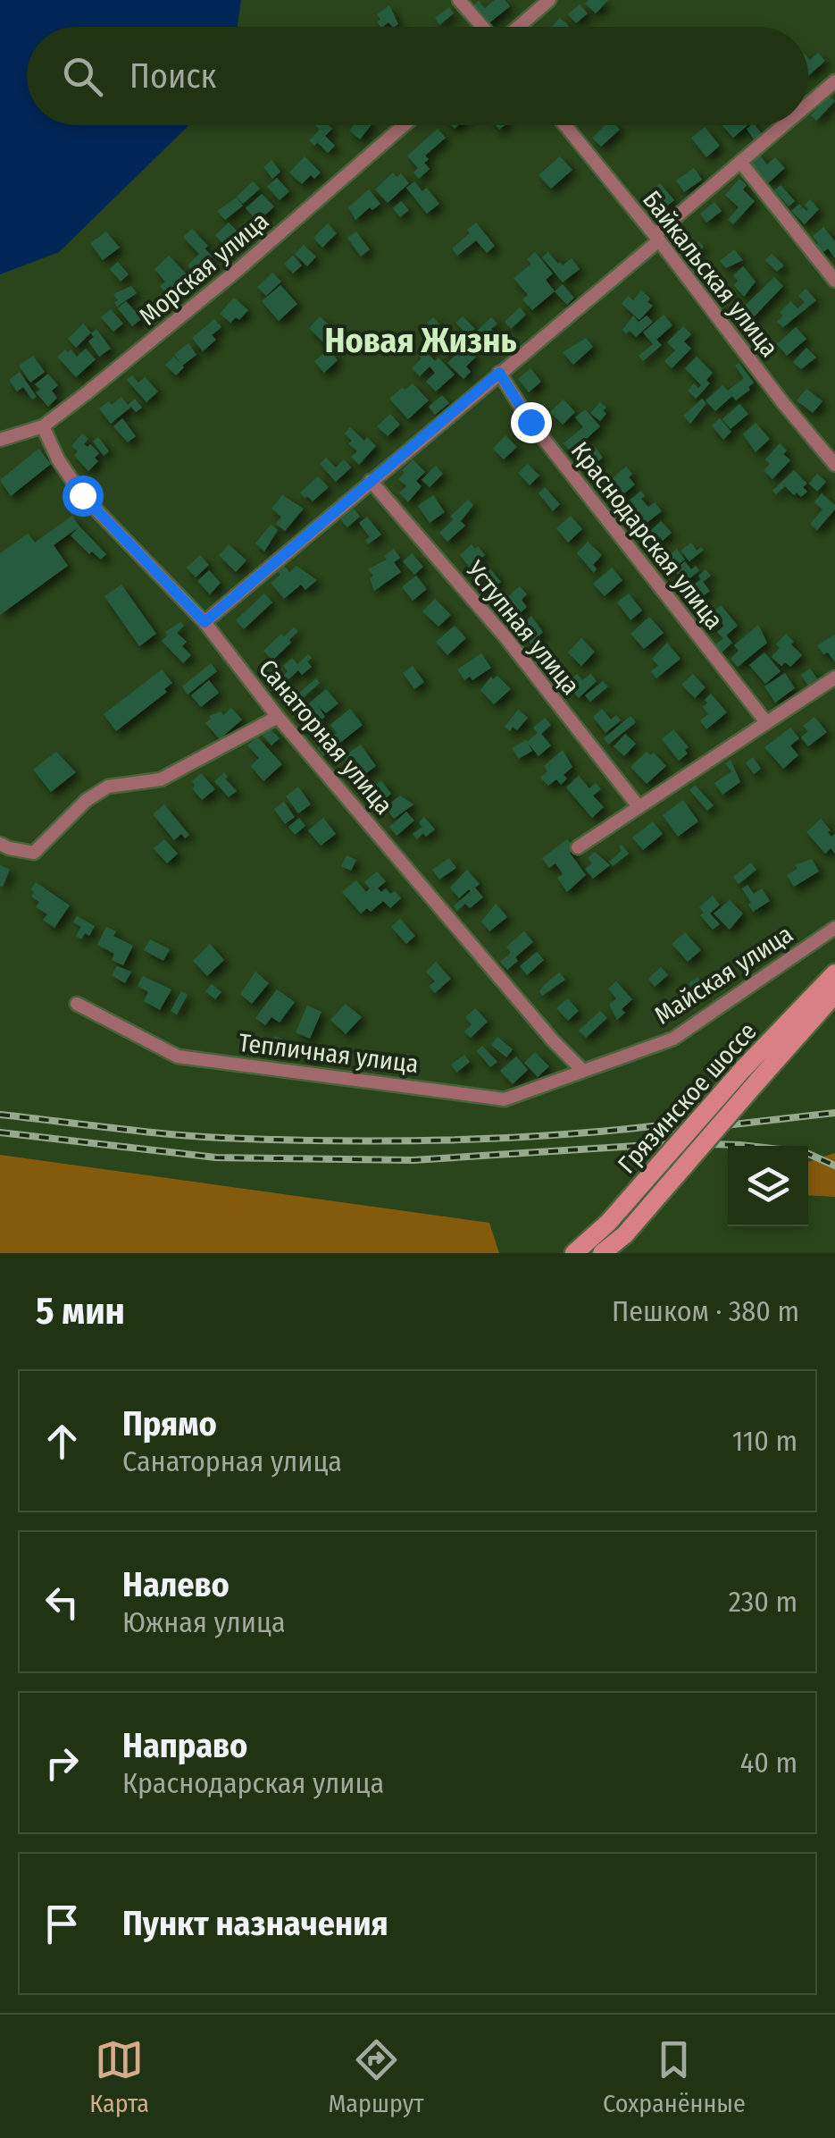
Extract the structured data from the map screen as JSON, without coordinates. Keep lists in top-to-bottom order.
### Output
{
  "streets": {
    "main road": ["Грязинское шоссе"],
    "street": [
      "Морская улица",
      "Байкальская улица",
      "Краснодарская улица",
      "Уступная улица",
      "Санаторная улица",
      "Майская улица",
      "Тепличная улица"
    ]
  },
  "crossings": [
    ["Морская улица", "Санаторная улица"],
    ["Санаторная улица", "Майская улица"],
    ["Санаторная улица", "Тепличная улица"],
    ["Майская улица", "Тепличная улица"]
  ],
  "districts": ["Новая Жизнь"],
  "page": {
    "search": "Поиск",
    "heading": ["5 мин", "Пешком · 380 m"],
    "list": [
      ["Прямо", "Санаторная улица", "110 m"],
      ["Налево", "Южная улица", "230 m"],
      ["Направо", "Краснодарская улица", "40 m"],
      "Пункт назначения"
    ],
    "nav": ["Карта", "Маршрут", "Сохранённые"]
  }
}
